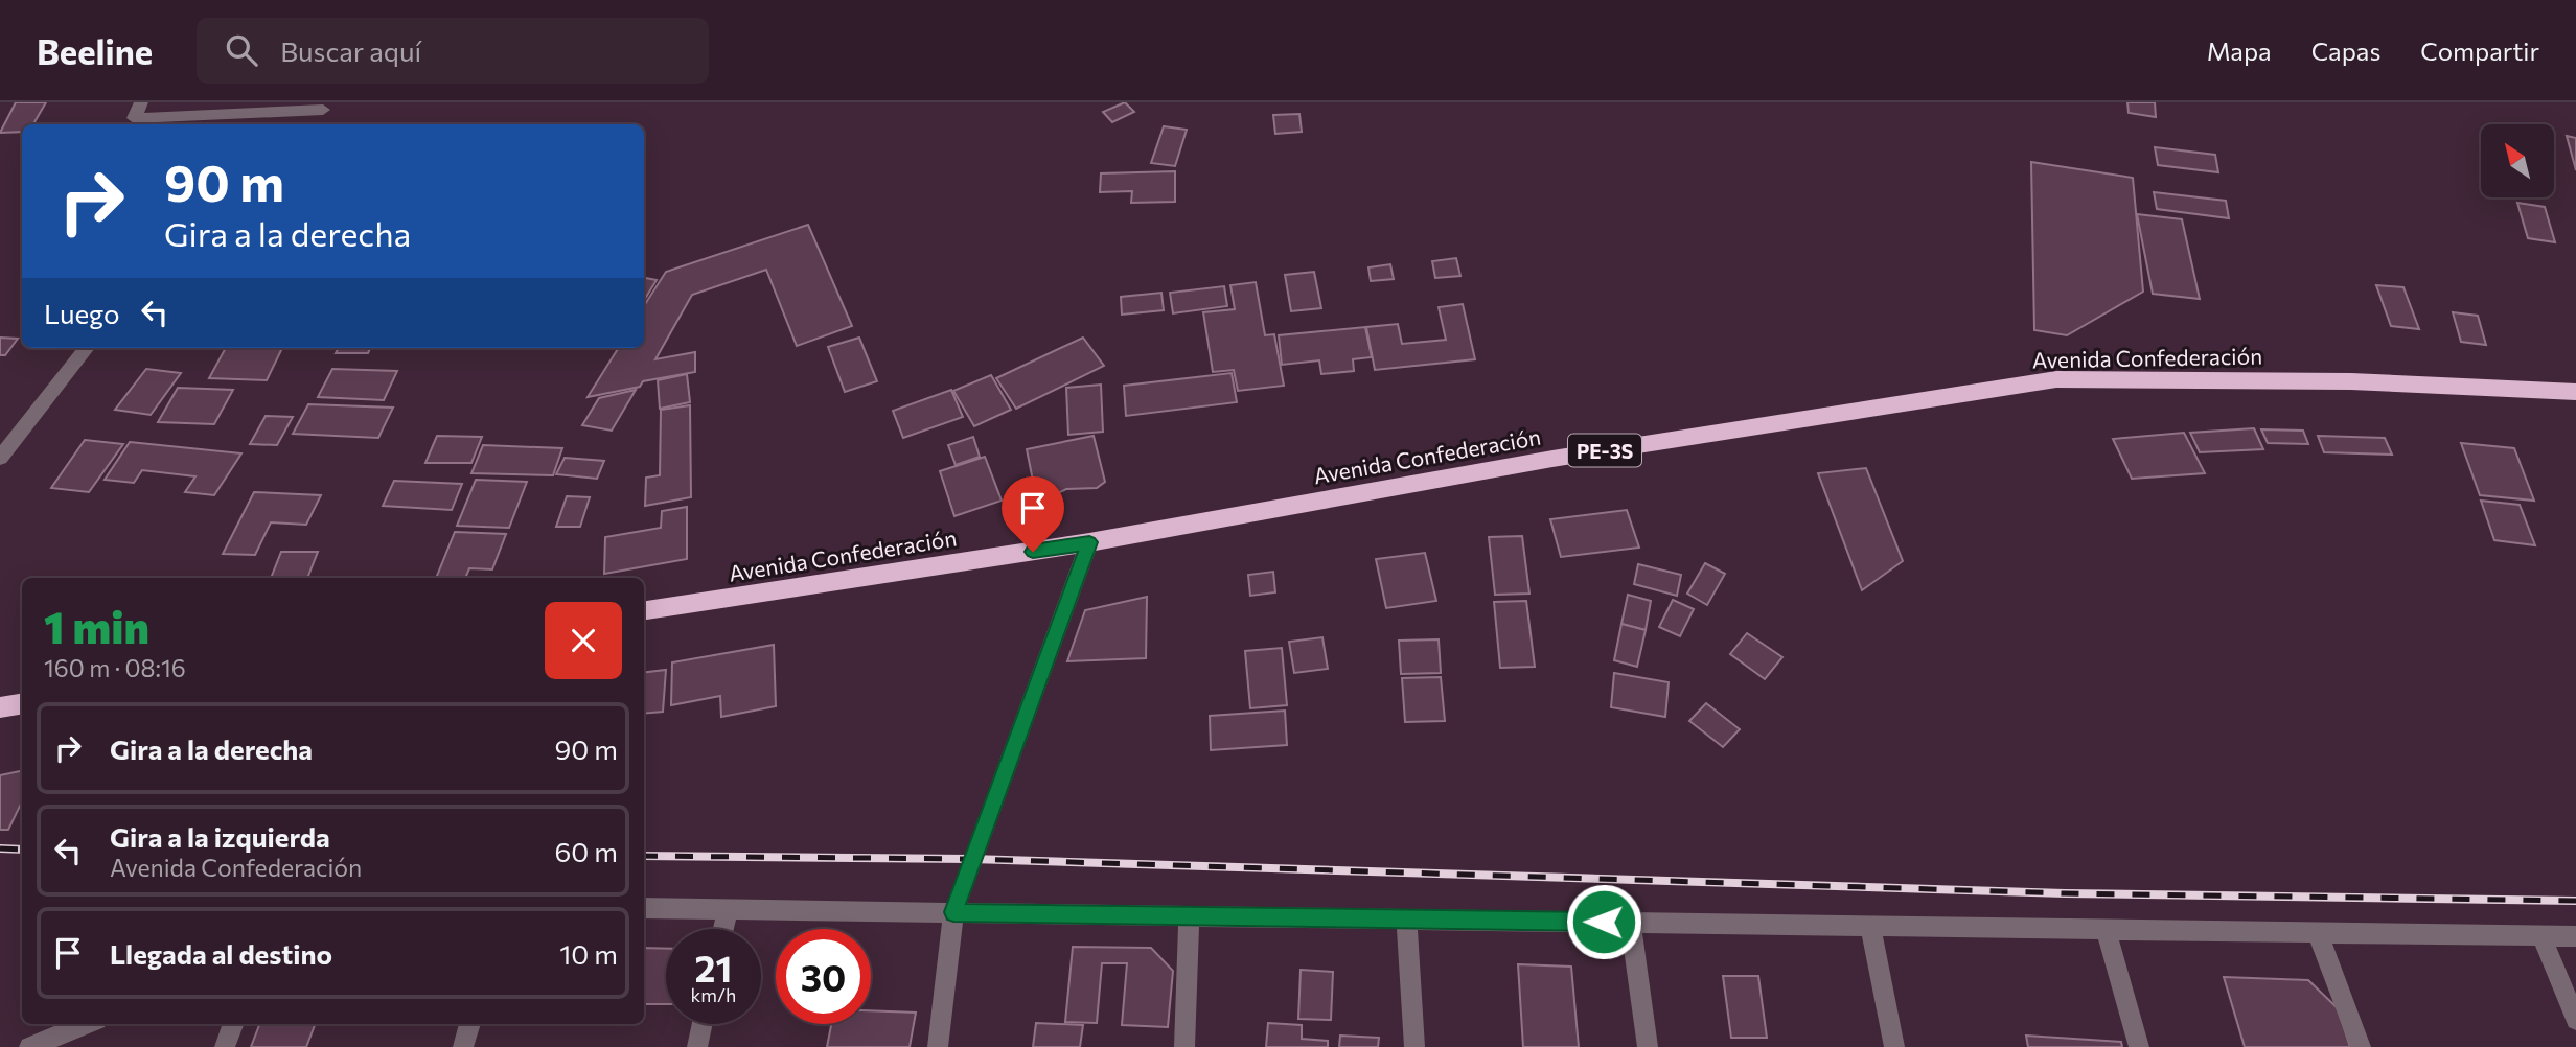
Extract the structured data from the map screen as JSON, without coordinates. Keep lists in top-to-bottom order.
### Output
{
  "streets": {
    "highway": ["Avenida Confederación", "PE-3S"]
  },
  "north": "top left",
  "page": {
    "header": "Beeline",
    "search": "Buscar aquí",
    "nav": ["Mapa", "Capas", "Compartir"],
    "turn": ["90 m", "Gira a la derecha"],
    "then": "Luego",
    "heading": ["1 min", "160 m · 08:16"],
    "list": [
      {
        "name": "Gira a la derecha",
        "value": "90 m"
      },
      {
        "name": "Gira a la izquierda",
        "note": "Avenida Confederación",
        "value": "60 m"
      },
      {
        "name": "Llegada al destino",
        "value": "10 m"
      }
    ],
    "speed": "21 km/h",
    "limit": "30"
  }
}
